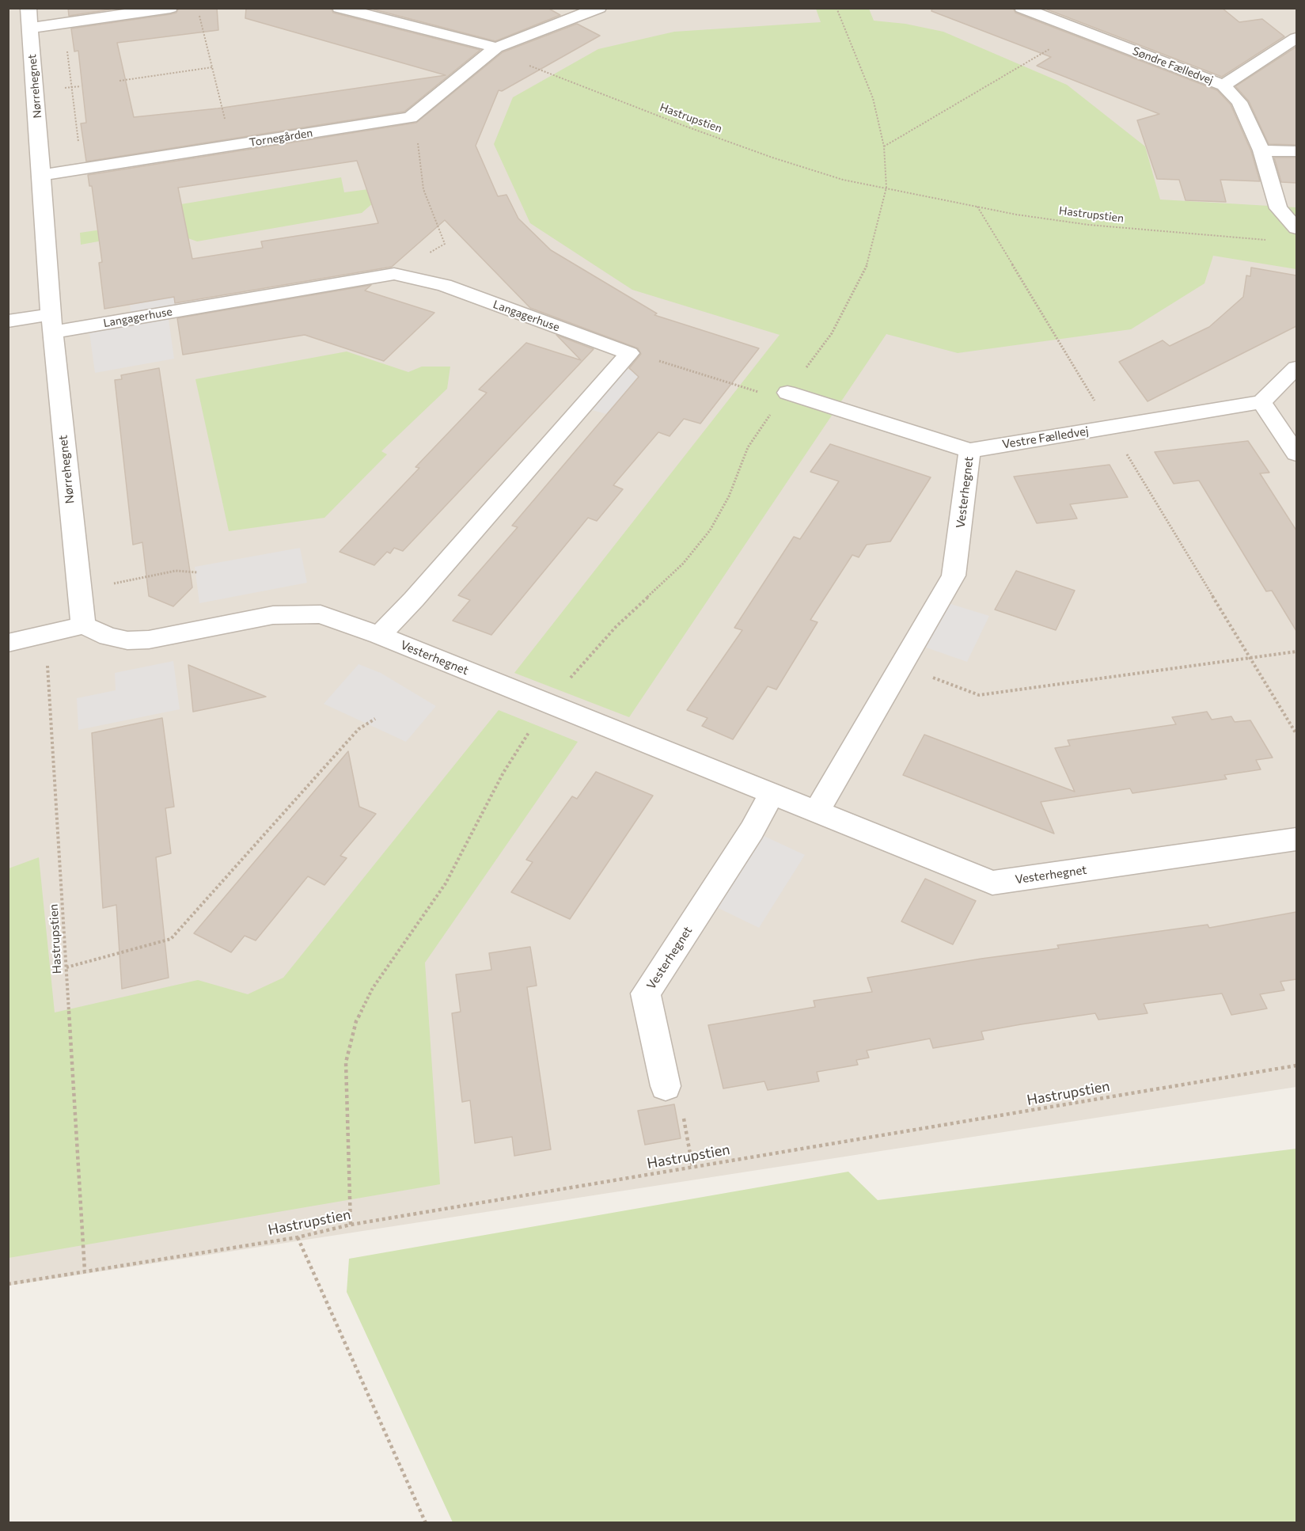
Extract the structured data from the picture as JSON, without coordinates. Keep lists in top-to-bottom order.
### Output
{
  "streets": {
    "street": [
      "Søndre Fælledvej",
      "Nørrehegnet",
      "Tornegården",
      "Langagerhuse",
      "Vestre Fælledvej",
      "Vesterhegnet"
    ],
    "path": ["Hastrupstien"]
  },
  "crossings": [
    ["Nørrehegnet", "Tornegården"],
    ["Nørrehegnet", "Langagerhuse"],
    ["Nørrehegnet", "Vesterhegnet"],
    ["Hastrupstien", "Tornegården"],
    ["Vestre Fælledvej", "Vesterhegnet"]
  ]
}
